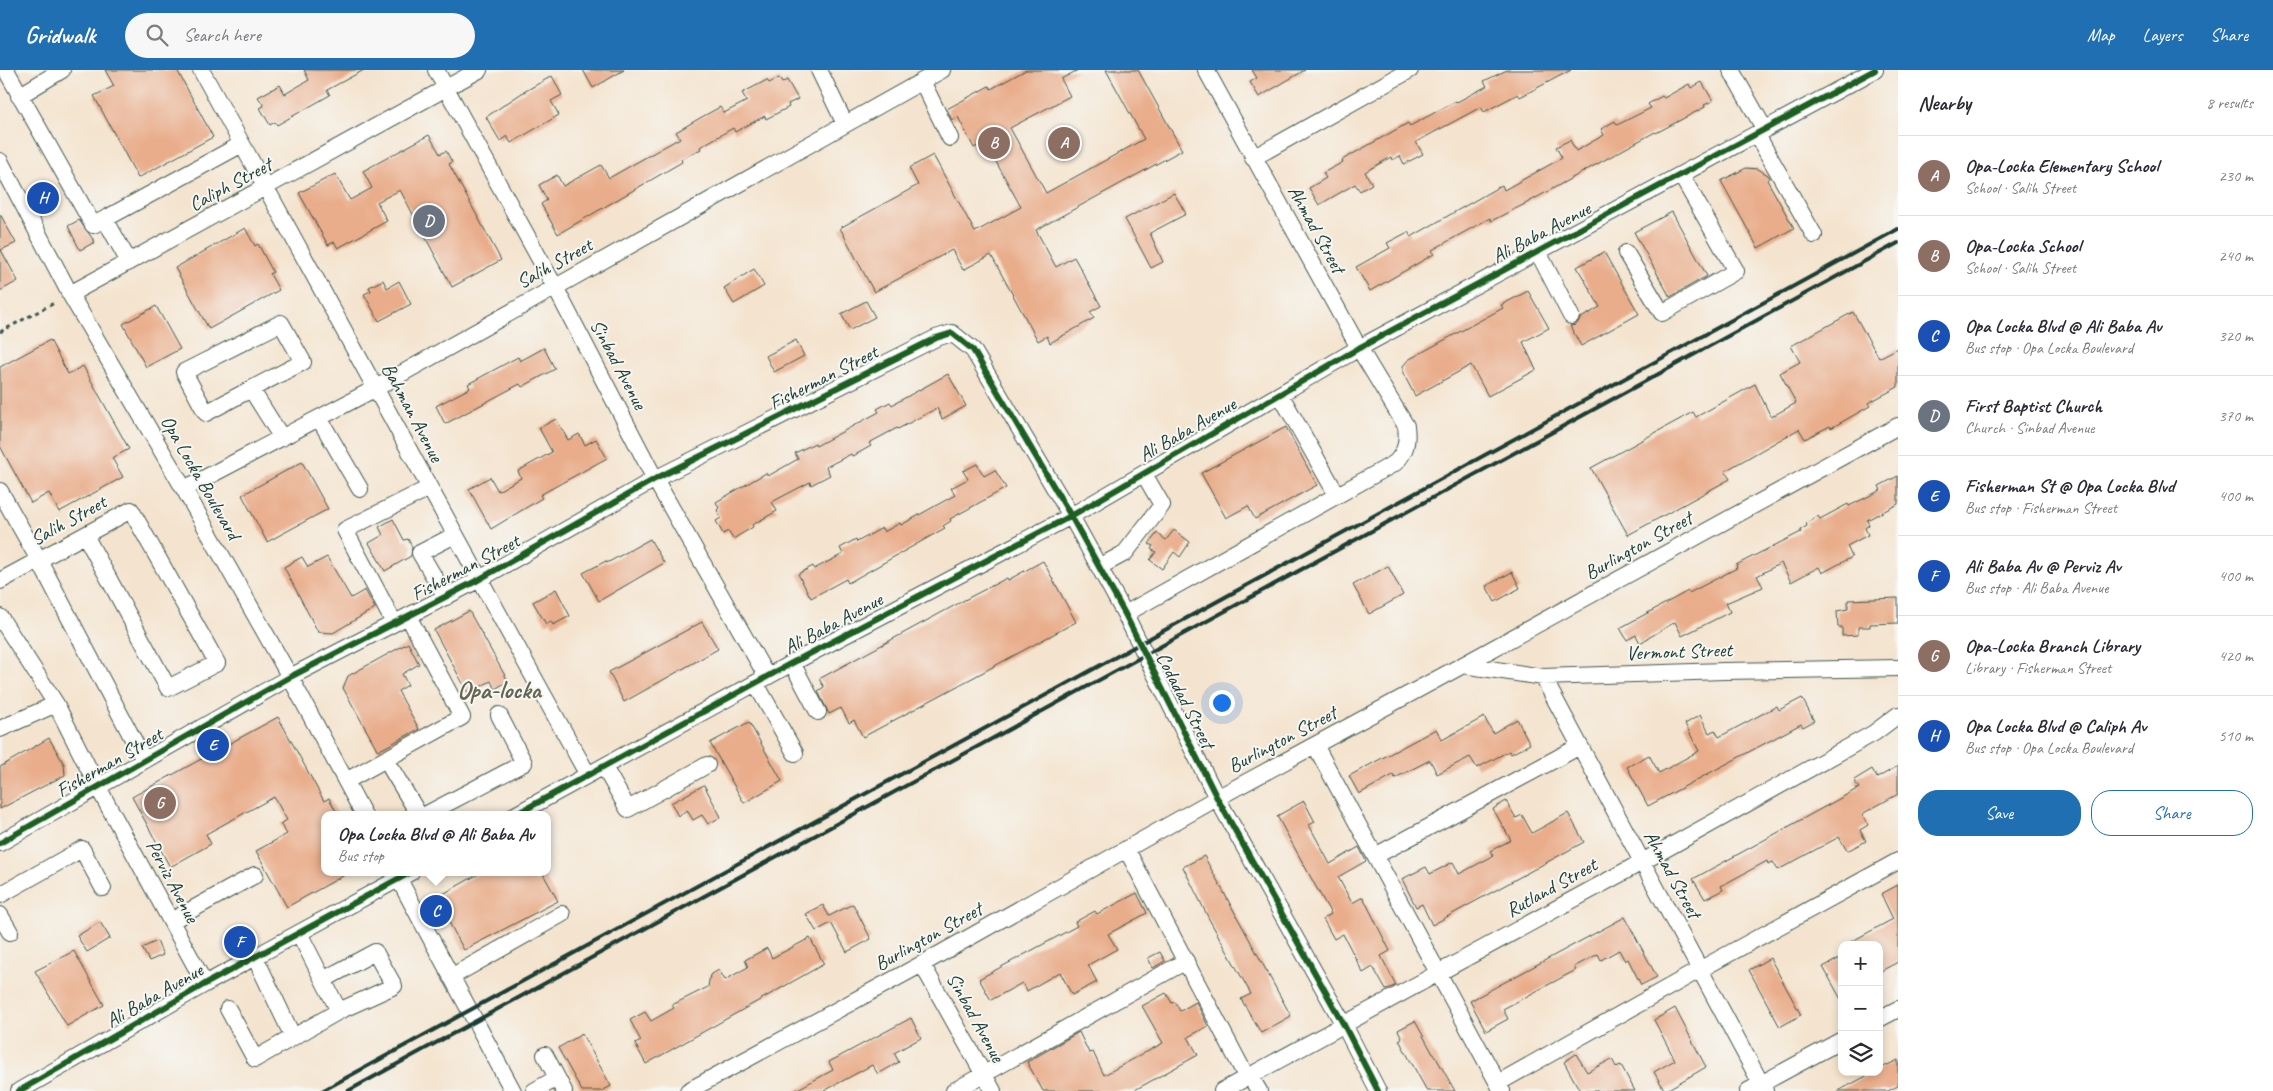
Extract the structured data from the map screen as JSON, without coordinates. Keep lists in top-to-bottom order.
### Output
{
  "streets": {
    "street": [
      "Caliph Street",
      "Ahmad Street",
      "Ali Baba Avenue",
      "Salih Street",
      "Sinbad Avenue",
      "Fisherman Street",
      "Bahman Avenue",
      "Opa Locka Boulevard",
      "Burlington Street",
      "Vermont Street",
      "Codadad Street",
      "Perviz Avenue",
      "Rutland Street"
    ]
  },
  "crossings": [
    ["Caliph Street", "Sinbad Avenue"],
    ["Caliph Street", "Bahman Avenue"],
    ["Caliph Street", "Opa Locka Boulevard"],
    ["Ahmad Street", "Ali Baba Avenue"],
    ["Ahmad Street", "Vermont Street"],
    ["Ahmad Street", "Codadad Street"],
    ["Ahmad Street", "Rutland Street"],
    ["Ali Baba Avenue", "Sinbad Avenue"],
    ["Ali Baba Avenue", "Bahman Avenue"],
    ["Ali Baba Avenue", "Codadad Street"],
    ["Ali Baba Avenue", "Perviz Avenue"],
    ["Salih Street", "Sinbad Avenue"],
    ["Salih Street", "Bahman Avenue"],
    ["Salih Street", "Opa Locka Boulevard"],
    ["Sinbad Avenue", "Fisherman Street"],
    ["Sinbad Avenue", "Burlington Street"],
    ["Fisherman Street", "Bahman Avenue"],
    ["Fisherman Street", "Opa Locka Boulevard"],
    ["Fisherman Street", "Codadad Street"],
    ["Fisherman Street", "Perviz Avenue"],
    ["Burlington Street", "Vermont Street"],
    ["Burlington Street", "Codadad Street"],
    ["Codadad Street", "Rutland Street"]
  ],
  "districts": ["Opa-locka"],
  "page": {
    "header": "Gridwalk",
    "search": "Search here",
    "nav": ["Map", "Layers", "Share"],
    "heading": ["Nearby", "8 results"],
    "pins": [
      "A",
      "B",
      "H",
      "D",
      "E",
      "G",
      "C",
      "F"
    ],
    "list": [
      {
        "mark": "A",
        "name": "Opa-Locka Elementary School",
        "note": "School · Salih Street",
        "value": "230 m"
      },
      {
        "mark": "B",
        "name": "Opa-Locka School",
        "note": "School · Salih Street",
        "value": "240 m"
      },
      {
        "mark": "C",
        "name": "Opa Locka Blvd @ Ali Baba Av",
        "note": "Bus stop · Opa Locka Boulevard",
        "value": "320 m"
      },
      {
        "mark": "D",
        "name": "First Baptist Church",
        "note": "Church · Sinbad Avenue",
        "value": "370 m"
      },
      {
        "mark": "E",
        "name": "Fisherman St @ Opa Locka Blvd",
        "note": "Bus stop · Fisherman Street",
        "value": "400 m"
      },
      {
        "mark": "F",
        "name": "Ali Baba Av @ Perviz Av",
        "note": "Bus stop · Ali Baba Avenue",
        "value": "400 m"
      },
      {
        "mark": "G",
        "name": "Opa-Locka Branch Library",
        "note": "Library · Fisherman Street",
        "value": "420 m"
      },
      {
        "mark": "H",
        "name": "Opa Locka Blvd @ Caliph Av",
        "note": "Bus stop · Opa Locka Boulevard",
        "value": "510 m"
      }
    ],
    "buttons": ["Save", "Share"],
    "popup": ["Opa Locka Blvd @ Ali Baba Av", "Bus stop"],
    "map_buttons": ["+", "−"]
  }
}
